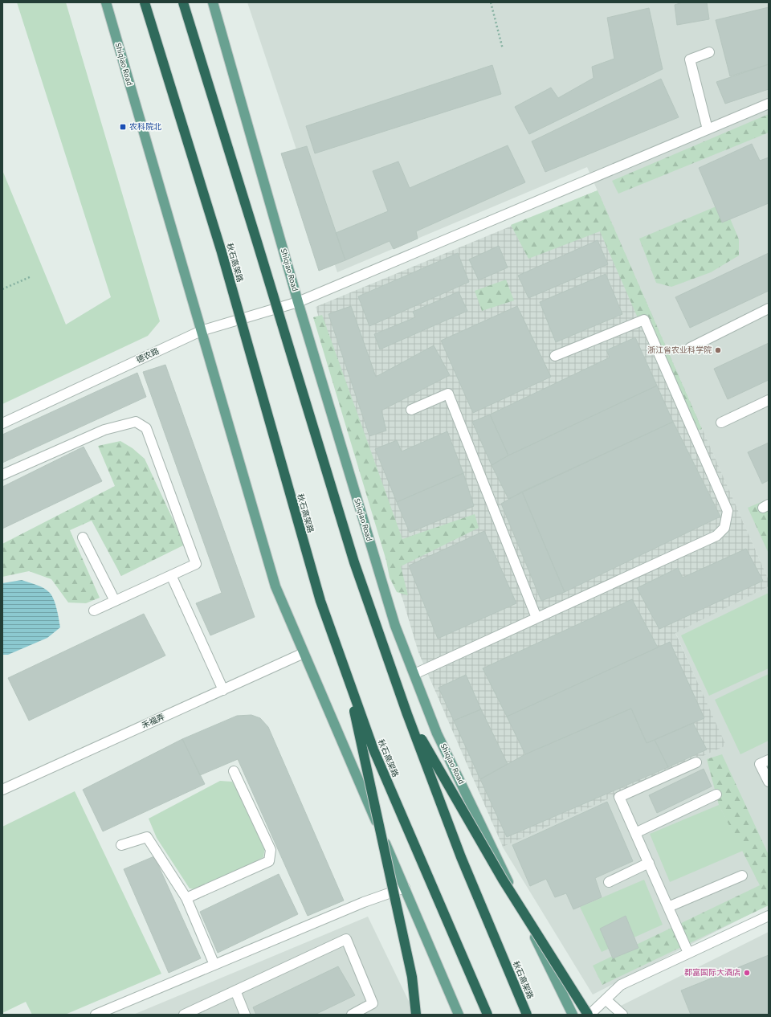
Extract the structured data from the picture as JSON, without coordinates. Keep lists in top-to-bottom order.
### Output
{
  "streets": {
    "highway": ["秋石高架路"],
    "main road": ["Shiqiao Road"],
    "street": ["德农路", "禾福弄"]
  },
  "crossings": [
    ["Shiqiao Road", "德农路"],
    ["Shiqiao Road", "禾福弄"]
  ],
  "places": {
    "transit": ["农科院北"],
    "other": ["浙江省农业科学院", "郡富国际大酒店"]
  }
}
